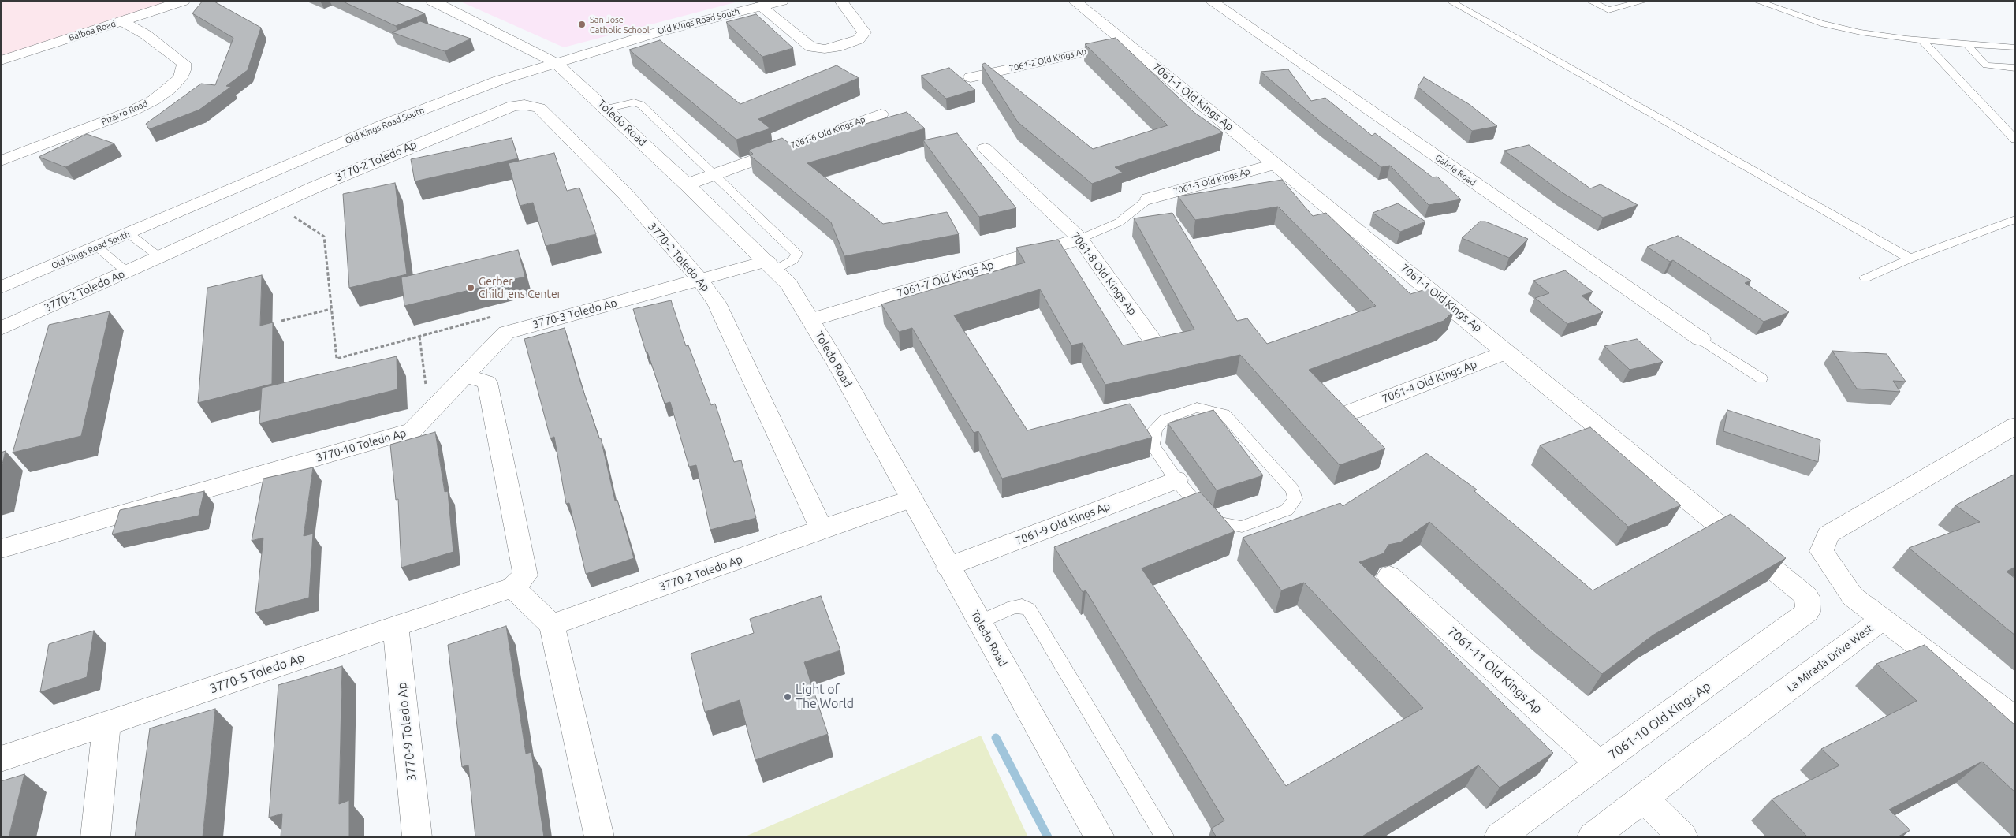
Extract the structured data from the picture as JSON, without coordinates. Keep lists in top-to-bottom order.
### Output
{
  "streets": {
    "street": [
      "Old Kings Road South",
      "Balboa Road",
      "7061-2 Old Kings Ap",
      "7061-1 Old Kings Ap",
      "Pizarro Road",
      "Toledo Road",
      "7061-6 Old Kings Ap",
      "3770-2 Toledo Ap",
      "Galicia Road",
      "7061-3 Old Kings Ap",
      "7061-8 Old Kings Ap",
      "7061-7 Old Kings Ap",
      "3770-3 Toledo Ap",
      "7061-4 Old Kings Ap",
      "3770-10 Toledo Ap",
      "7061-9 Old Kings Ap",
      "La Mirada Drive West",
      "7061-11 Old Kings Ap",
      "3770-5 Toledo Ap",
      "7061-10 Old Kings Ap",
      "3770-9 Toledo Ap"
    ]
  },
  "crossings": [
    ["Old Kings Road South", "Toledo Road"],
    ["Balboa Road", "Pizarro Road"],
    ["7061-2 Old Kings Ap", "7061-1 Old Kings Ap"],
    ["7061-1 Old Kings Ap", "7061-3 Old Kings Ap"],
    ["7061-1 Old Kings Ap", "7061-4 Old Kings Ap"],
    ["7061-1 Old Kings Ap", "7061-10 Old Kings Ap"],
    ["Toledo Road", "7061-6 Old Kings Ap"],
    ["Toledo Road", "7061-7 Old Kings Ap"],
    ["Toledo Road", "3770-3 Toledo Ap"],
    ["Toledo Road", "7061-9 Old Kings Ap"],
    ["3770-2 Toledo Ap", "3770-3 Toledo Ap"],
    ["7061-8 Old Kings Ap", "7061-7 Old Kings Ap"],
    ["3770-3 Toledo Ap", "3770-10 Toledo Ap"],
    ["7061-11 Old Kings Ap", "7061-10 Old Kings Ap"],
    ["3770-5 Toledo Ap", "3770-9 Toledo Ap"]
  ],
  "places": ["San Jose Catholic School", "Gerber Childrens Center", "Light of The World"]
}
